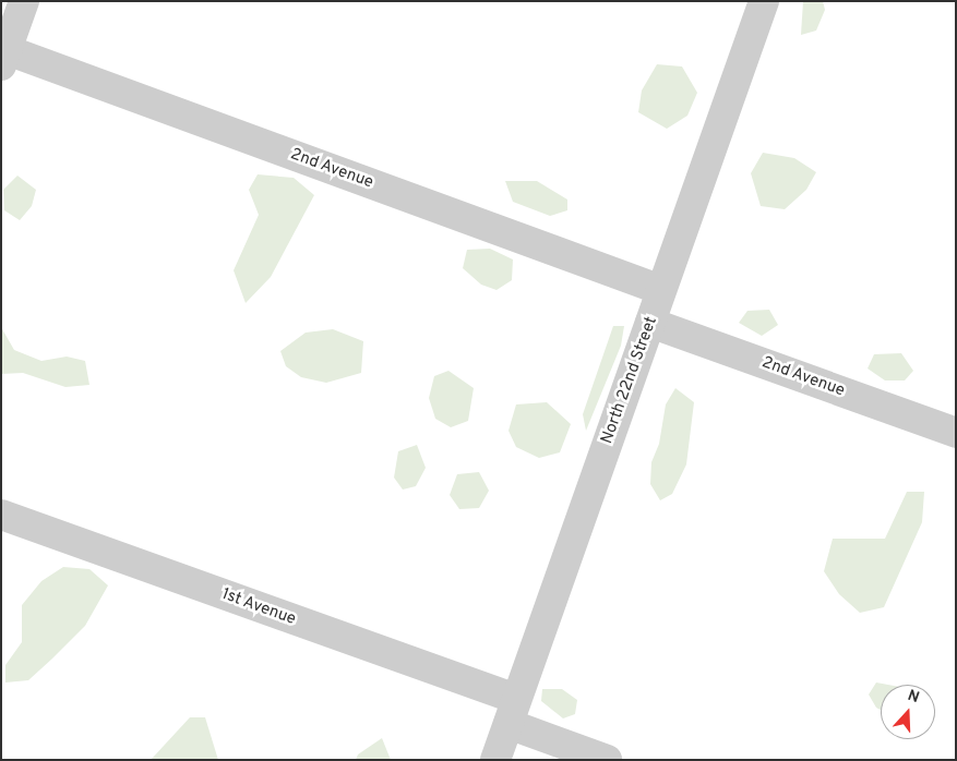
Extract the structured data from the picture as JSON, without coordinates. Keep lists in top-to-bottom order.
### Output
{
  "streets": {
    "street": ["2nd Avenue", "North 22nd Street", "1st Avenue"]
  },
  "crossings": [
    ["2nd Avenue", "North 22nd Street"],
    ["North 22nd Street", "1st Avenue"]
  ],
  "north": "top"
}
